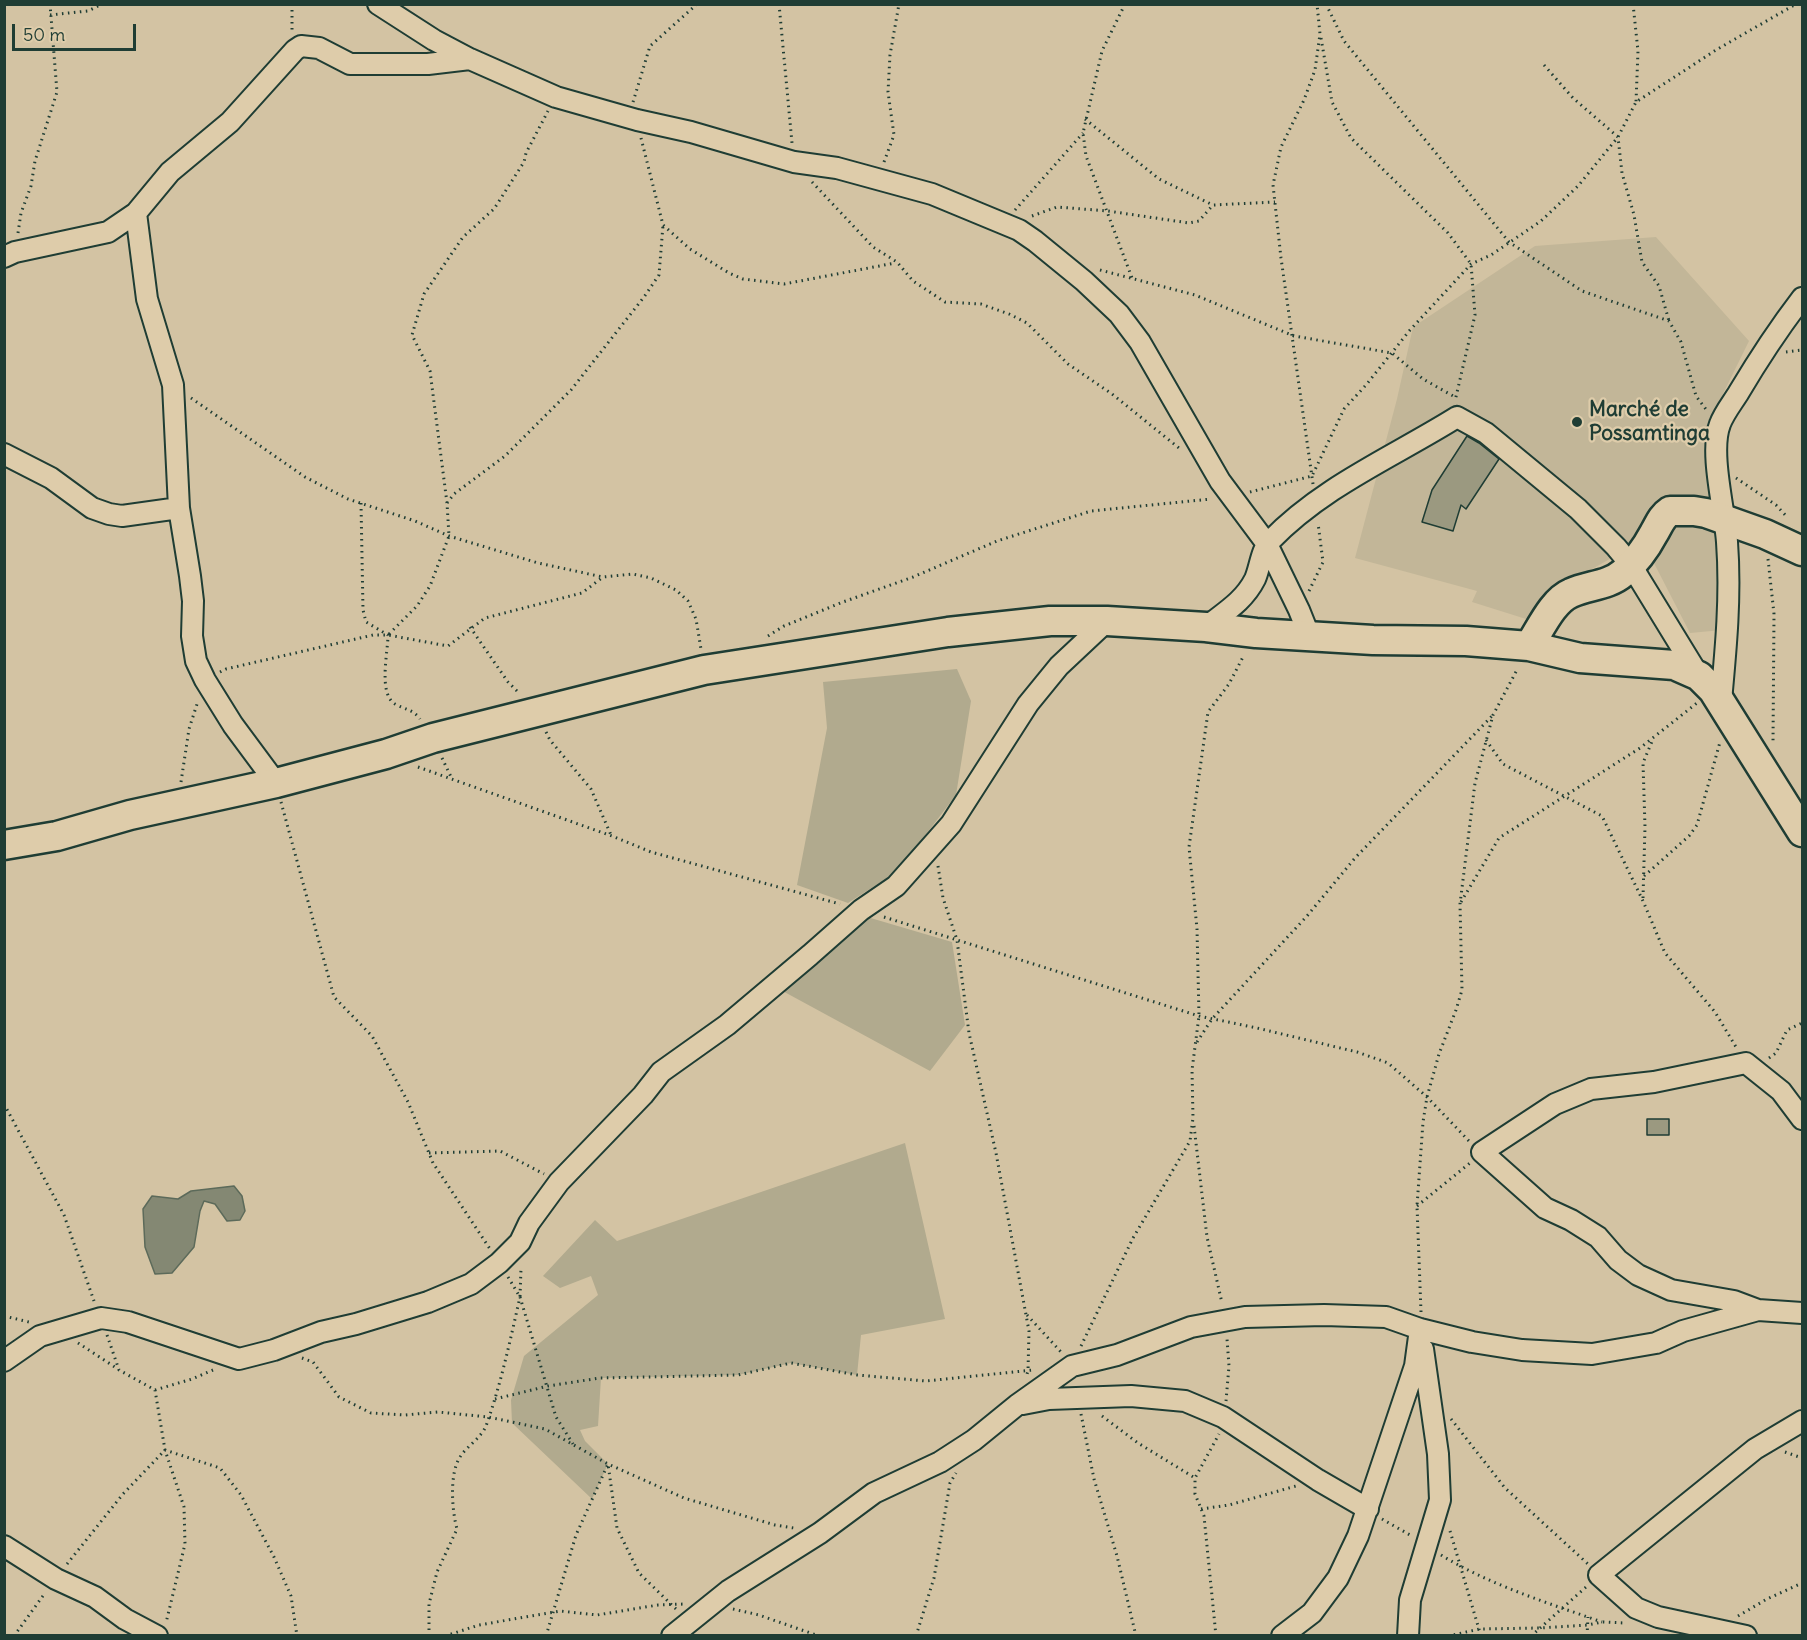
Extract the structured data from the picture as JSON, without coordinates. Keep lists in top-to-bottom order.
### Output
{
  "places": ["Marché de Possamtinga"],
  "scale_bar": "50 m"
}
